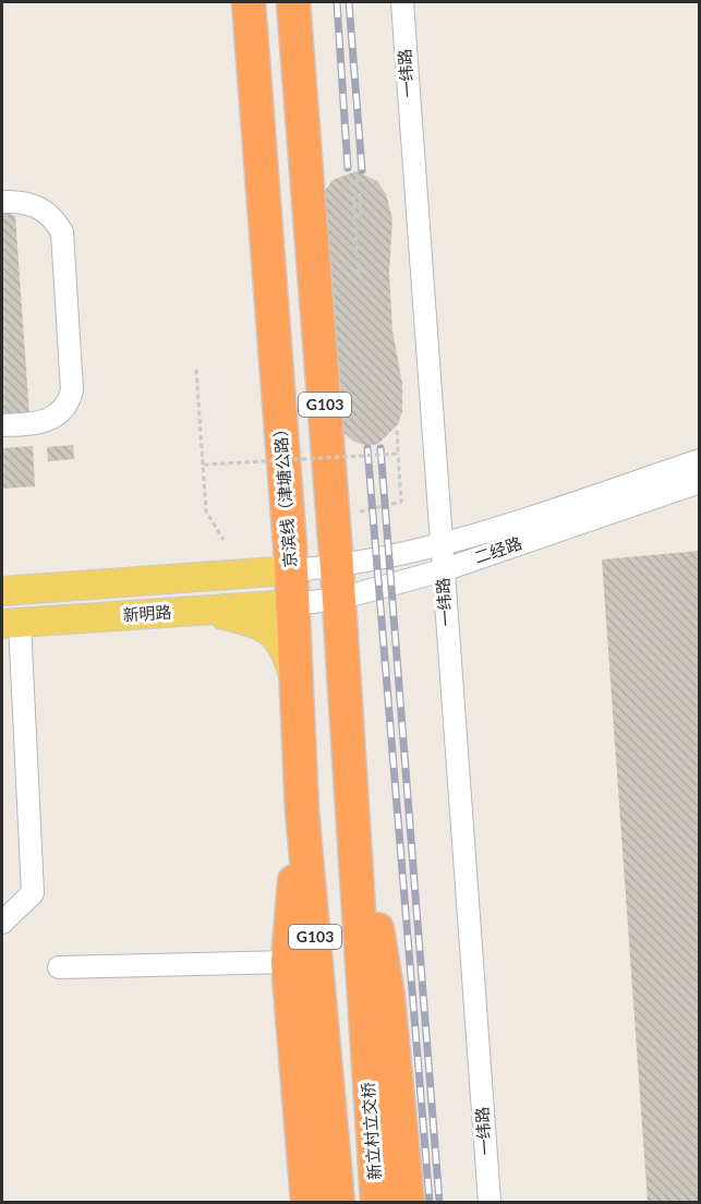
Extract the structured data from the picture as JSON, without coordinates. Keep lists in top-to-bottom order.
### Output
{
  "streets": {
    "highway": ["G103", "京滨线（津塘公路）", "新立村立交桥"],
    "main road": ["新明路"],
    "street": ["一纬路", "二经路"]
  },
  "crossings": [
    ["一纬路", "二经路"],
    ["G103", "二经路"],
    ["G103", "新立村立交桥"],
    ["京滨线（津塘公路）", "二经路"],
    ["京滨线（津塘公路）", "新明路"],
    ["二经路", "新明路"]
  ]
}
